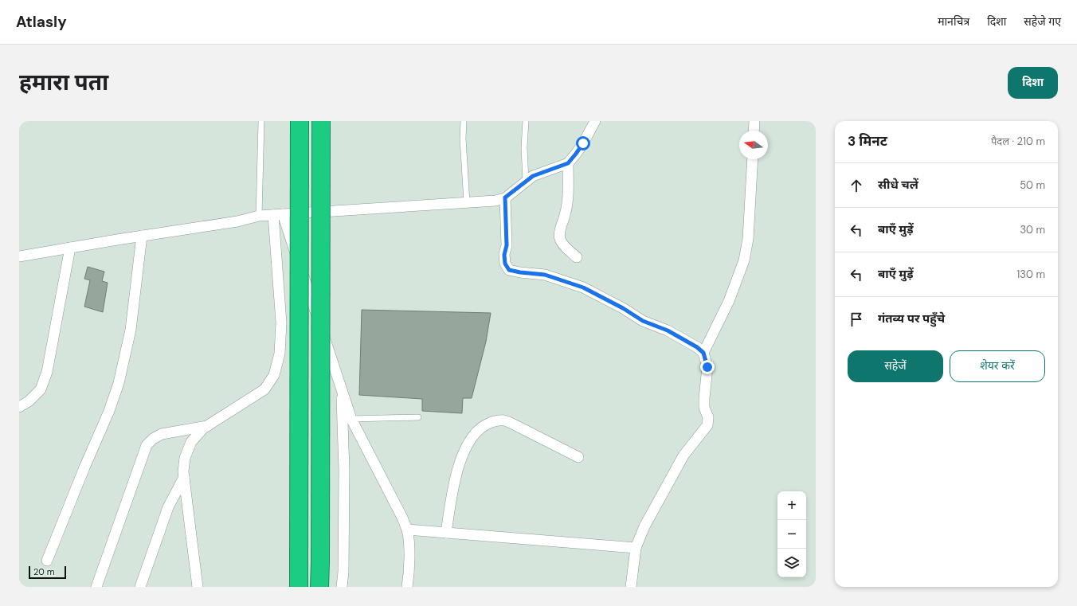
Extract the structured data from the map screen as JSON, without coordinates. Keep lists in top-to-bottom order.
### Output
{
  "scale_bar": "20 m",
  "north": "left",
  "page": {
    "header": "Atlasly",
    "nav": ["मानचित्र", "दिशा", "सहेजे गए"],
    "buttons": [
      "दिशा",
      ["सहेजें", "शेयर करें"]
    ],
    "title": "हमारा पता",
    "heading": ["3 मिनट", "पैदल · 210 m"],
    "list": [
      ["सीधे चलें", "50 m"],
      ["बाएँ मुड़ें", "30 m"],
      ["बाएँ मुड़ें", "130 m"],
      "गंतव्य पर पहुँचे"
    ],
    "map_buttons": ["+", "−"],
    "scale": "20 m"
  }
}
